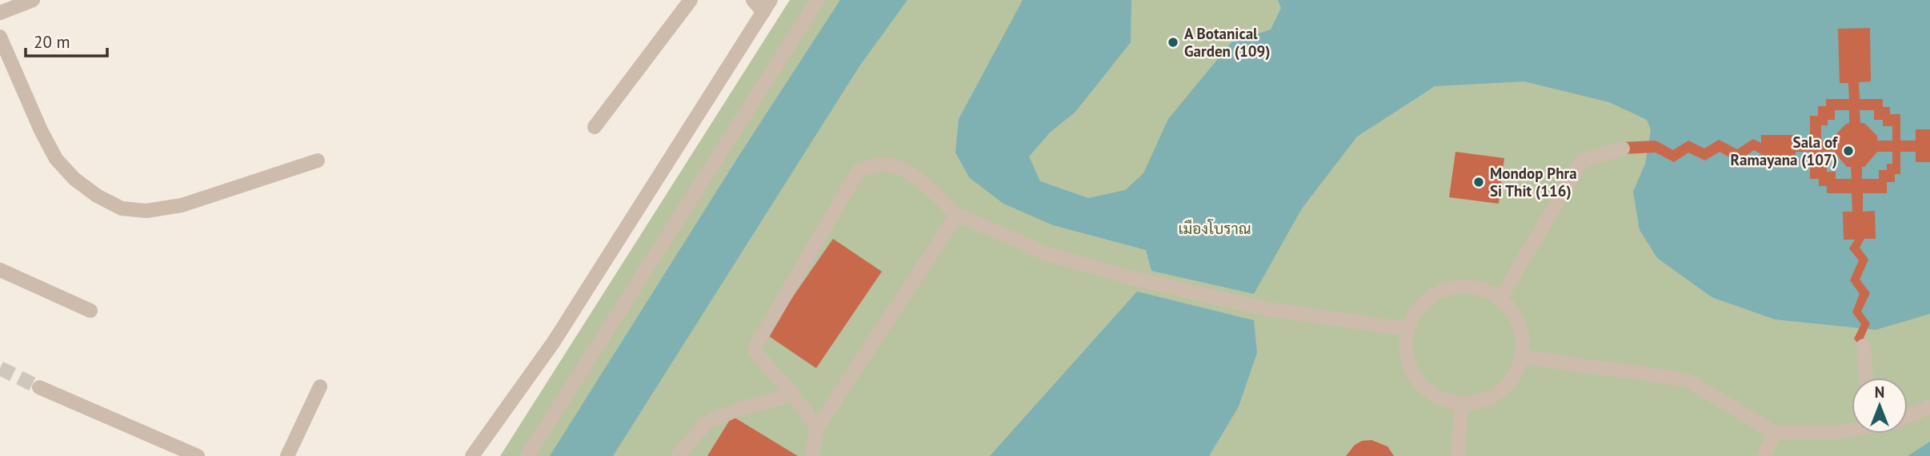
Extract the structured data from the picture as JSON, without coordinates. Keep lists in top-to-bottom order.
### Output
{
  "parks": ["เมืองโบราณ"],
  "places": ["A Botanical Garden (109)", "Sala of Ramayana (107)", "Mondop Phra Si Thit (116)"],
  "scale_bar": "20 m",
  "north": "top"
}
